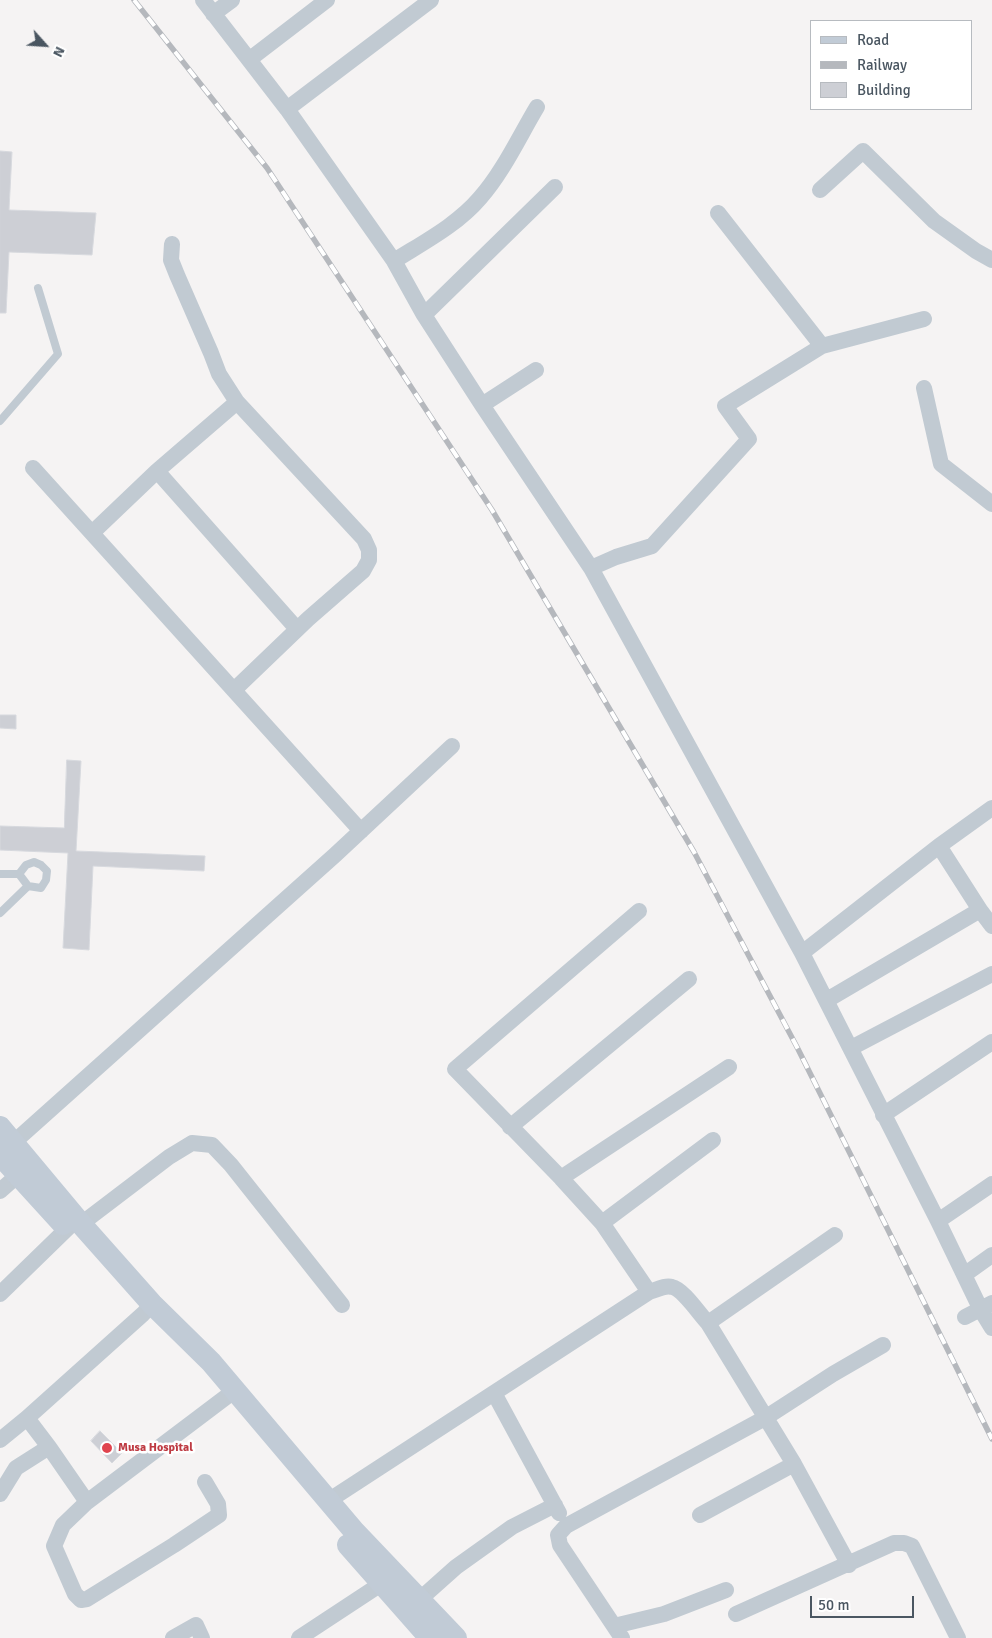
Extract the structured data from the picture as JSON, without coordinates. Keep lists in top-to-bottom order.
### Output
{
  "places": ["Musa Hospital"],
  "legend": ["Road", "Railway", "Building"],
  "scale_bar": "50 m",
  "north": "bottom right"
}
